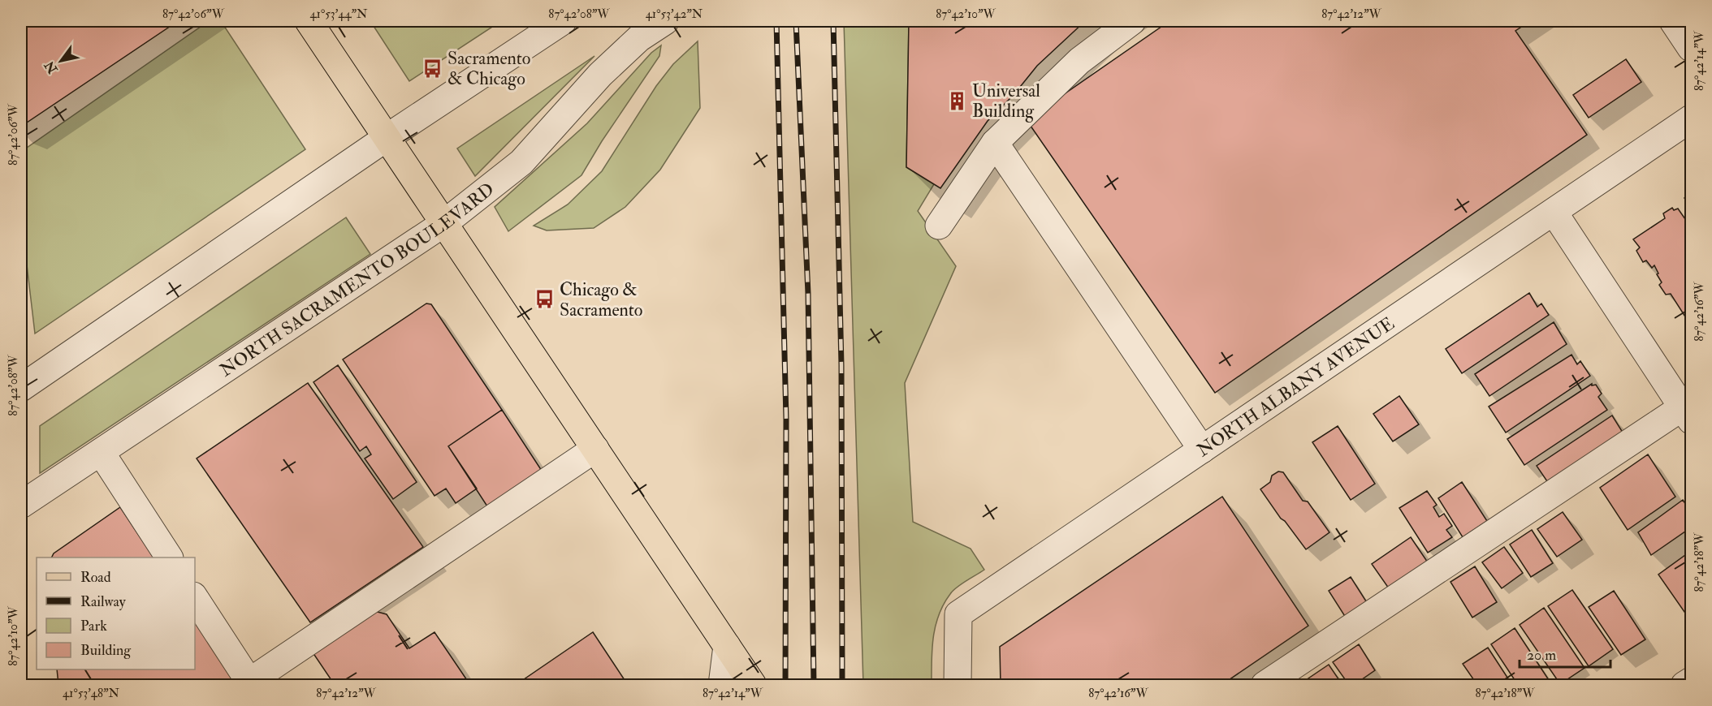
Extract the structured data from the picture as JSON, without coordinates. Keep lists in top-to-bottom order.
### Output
{
  "streets": {
    "street": ["NORTH SACRAMENTO BOULEVARD", "NORTH ALBANY AVENUE"]
  },
  "places": {
    "bus stop": ["Sacramento & Chicago", "Chicago & Sacramento"],
    "building": ["Universal Building"]
  },
  "legend": [
    "Road",
    "Railway",
    "Park",
    "Building"
  ],
  "scale_bar": "20 m",
  "north": "bottom left",
  "coordinates": [
    "87°42'06\"W",
    "41°53'44\"N",
    "87°42'08\"W",
    "41°53'42\"N",
    "87°42'10\"W",
    "87°42'12\"W",
    "87°42'14\"W",
    "87°42'16\"W",
    "87°42'18\"W",
    "41°53'48\"N"
  ]
}
